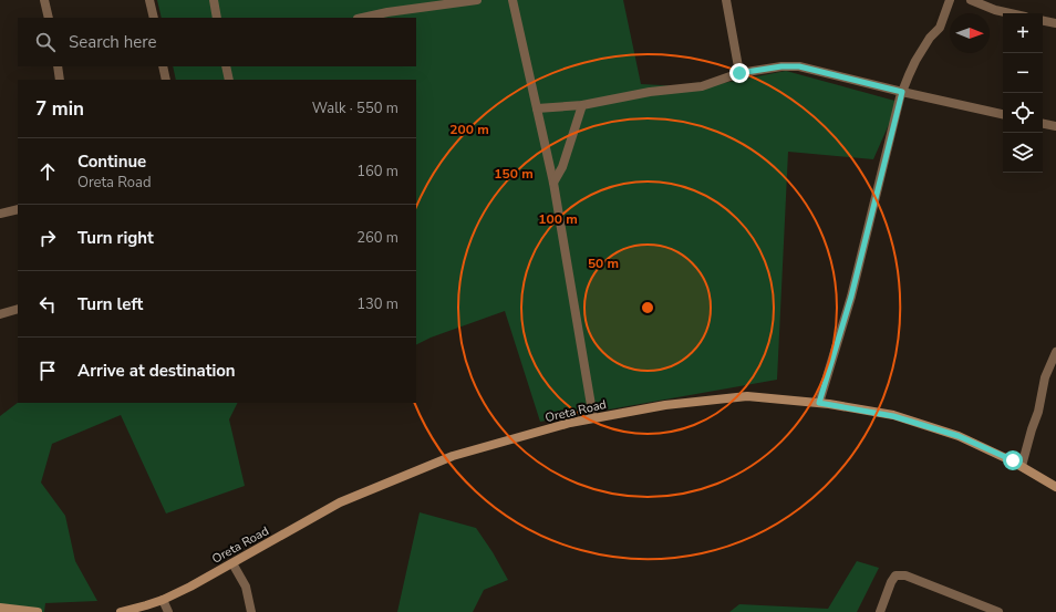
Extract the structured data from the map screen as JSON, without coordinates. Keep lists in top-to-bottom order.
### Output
{
  "streets": {
    "street": ["Oreta Road"]
  },
  "north": "right",
  "page": {
    "map_buttons": ["+", "−"],
    "search": "Search here",
    "heading": ["7 min", "Walk · 550 m"],
    "list": [
      ["Continue", "Oreta Road", "160 m"],
      ["Turn right", "260 m"],
      ["Turn left", "130 m"],
      "Arrive at destination"
    ]
  },
  "rings": [
    "200 m",
    "150 m",
    "100 m",
    "50 m"
  ]
}
